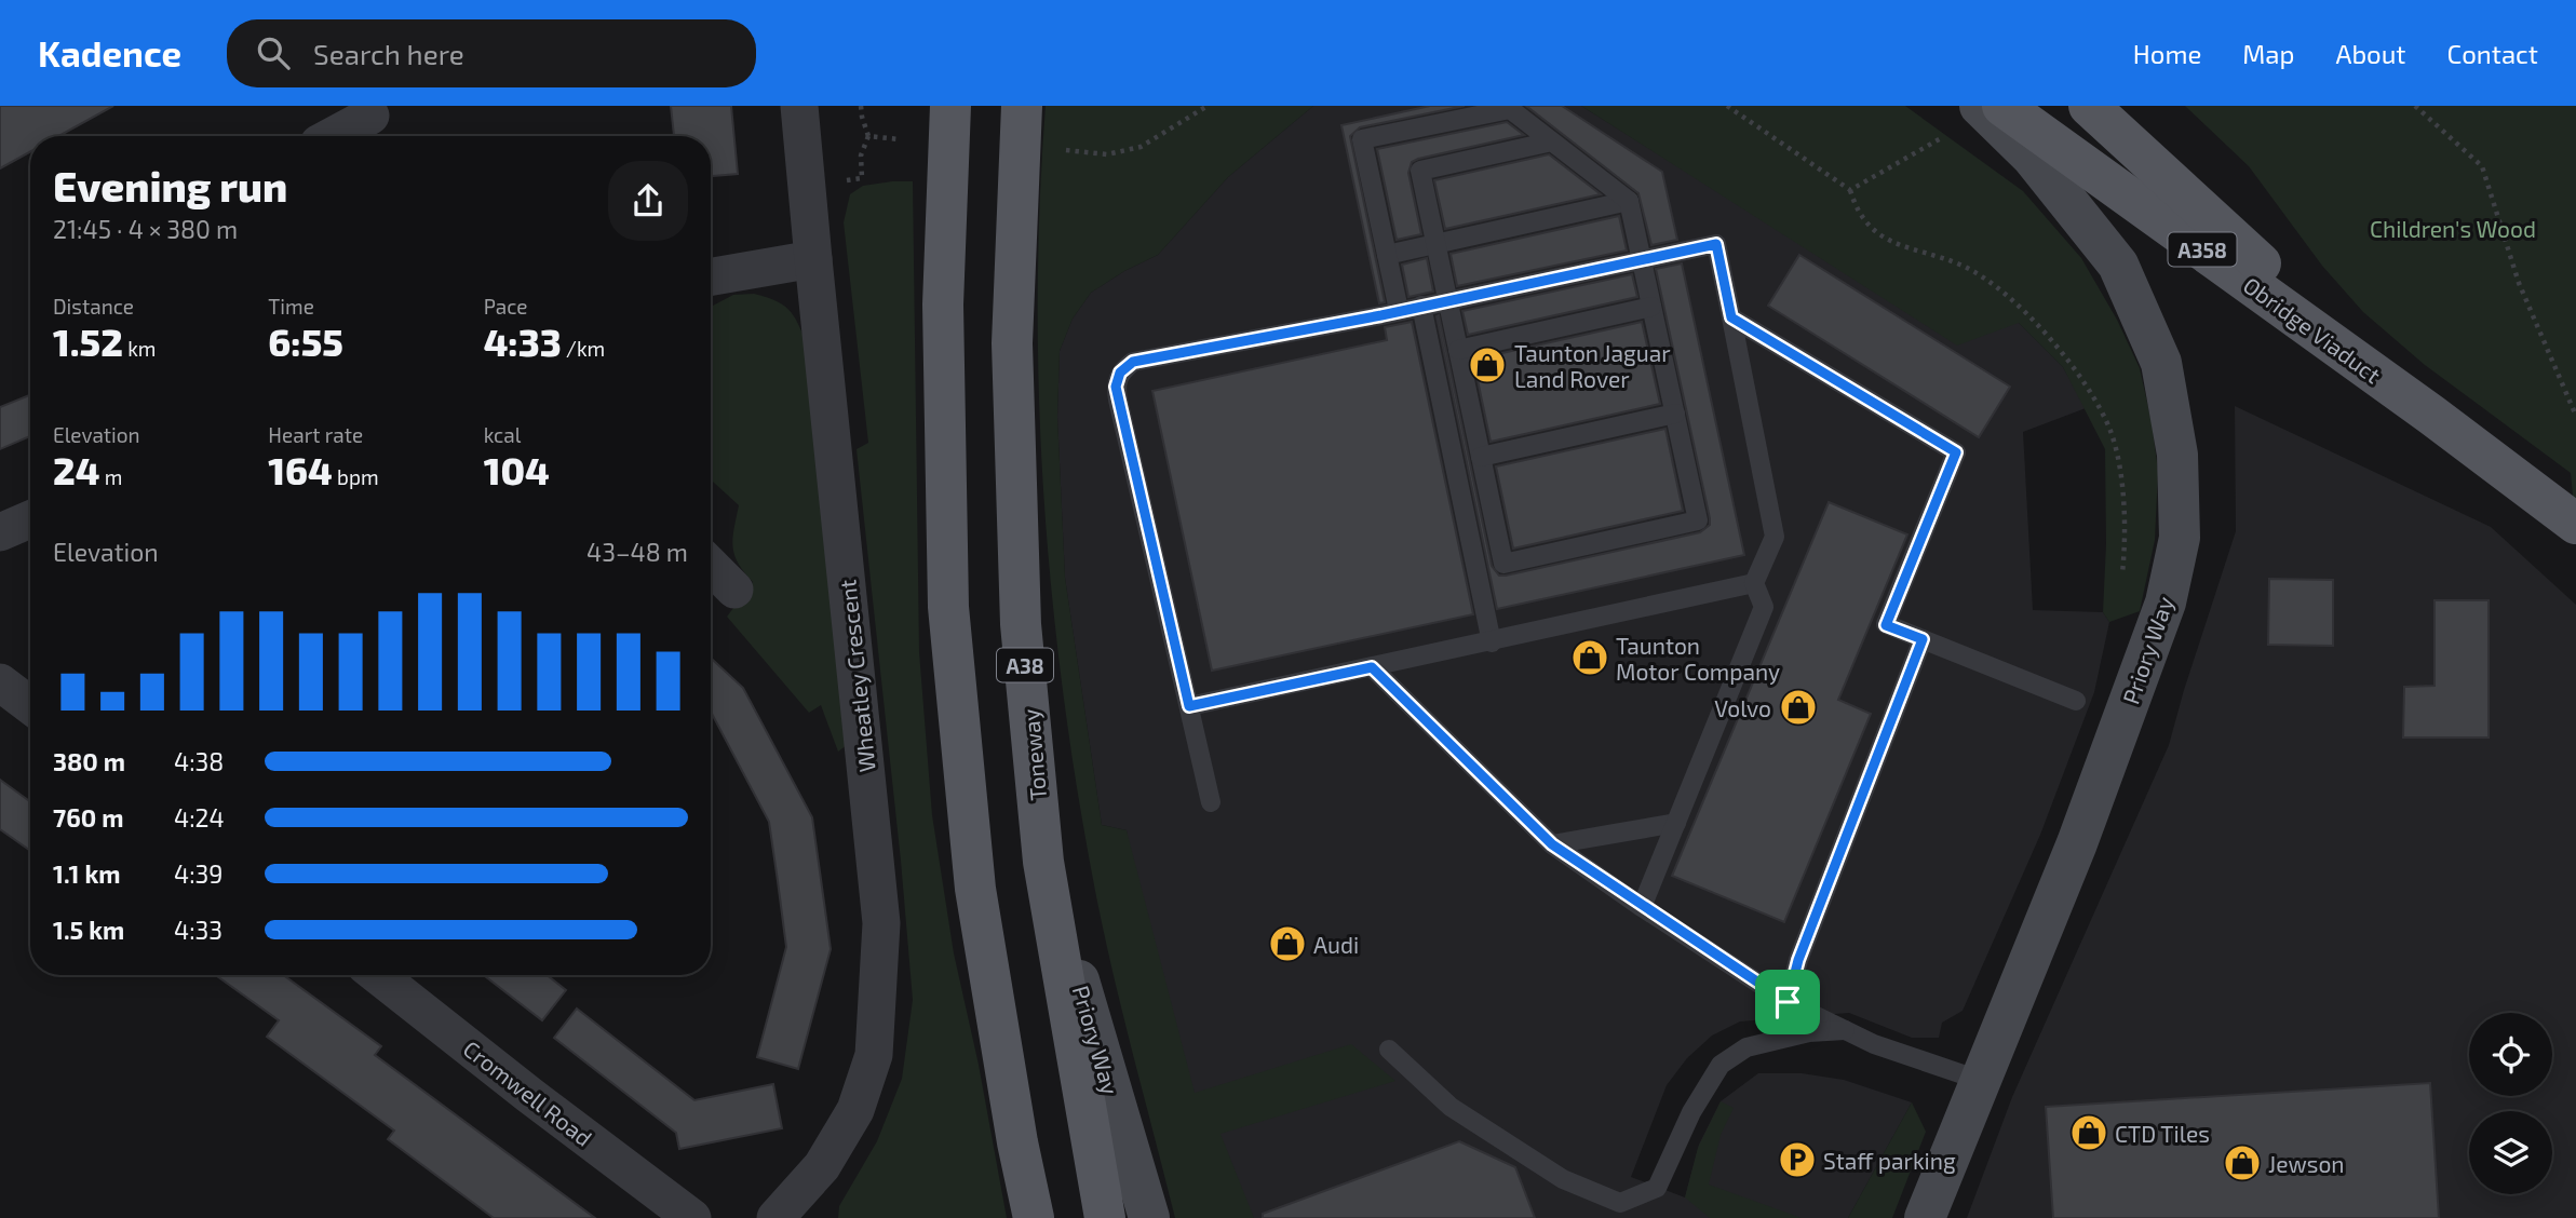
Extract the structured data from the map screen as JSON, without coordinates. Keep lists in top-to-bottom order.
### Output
{
  "streets": {
    "main road": [
      "A358",
      "Obridge Viaduct",
      "A38",
      "Toneway"
    ],
    "street": ["Priory Way", "Wheatley Crescent", "Cromwell Road"]
  },
  "crossings": [
    ["Priory Way", "Toneway"]
  ],
  "parks": ["Children's Wood"],
  "places": {
    "shop": [
      "Taunton Jaguar Land Rover",
      "Taunton Motor Company",
      "Volvo",
      "Audi",
      "CTD Tiles",
      "Jewson"
    ],
    "parking": ["Staff parking"]
  },
  "page": {
    "header": "Kadence",
    "search": "Search here",
    "nav": [
      "Home",
      "Map",
      "About",
      "Contact"
    ],
    "heading": ["Evening run", "21:45 · 4 × 380 m"],
    "stats": [
      ["Distance", "1.52 km"],
      ["Time", "6:55"],
      ["Pace", "4:33 /km"],
      ["Elevation", "24 m"],
      ["Heart rate", "164 bpm"],
      ["kcal", "104"]
    ],
    "chart": ["Elevation", "43–48 m"],
    "list": [
      {
        "name": "380 m",
        "note": "4:38"
      },
      {
        "name": "760 m",
        "note": "4:24"
      },
      {
        "name": "1.1 km",
        "note": "4:39"
      },
      {
        "name": "1.5 km",
        "note": "4:33"
      }
    ]
  }
}
